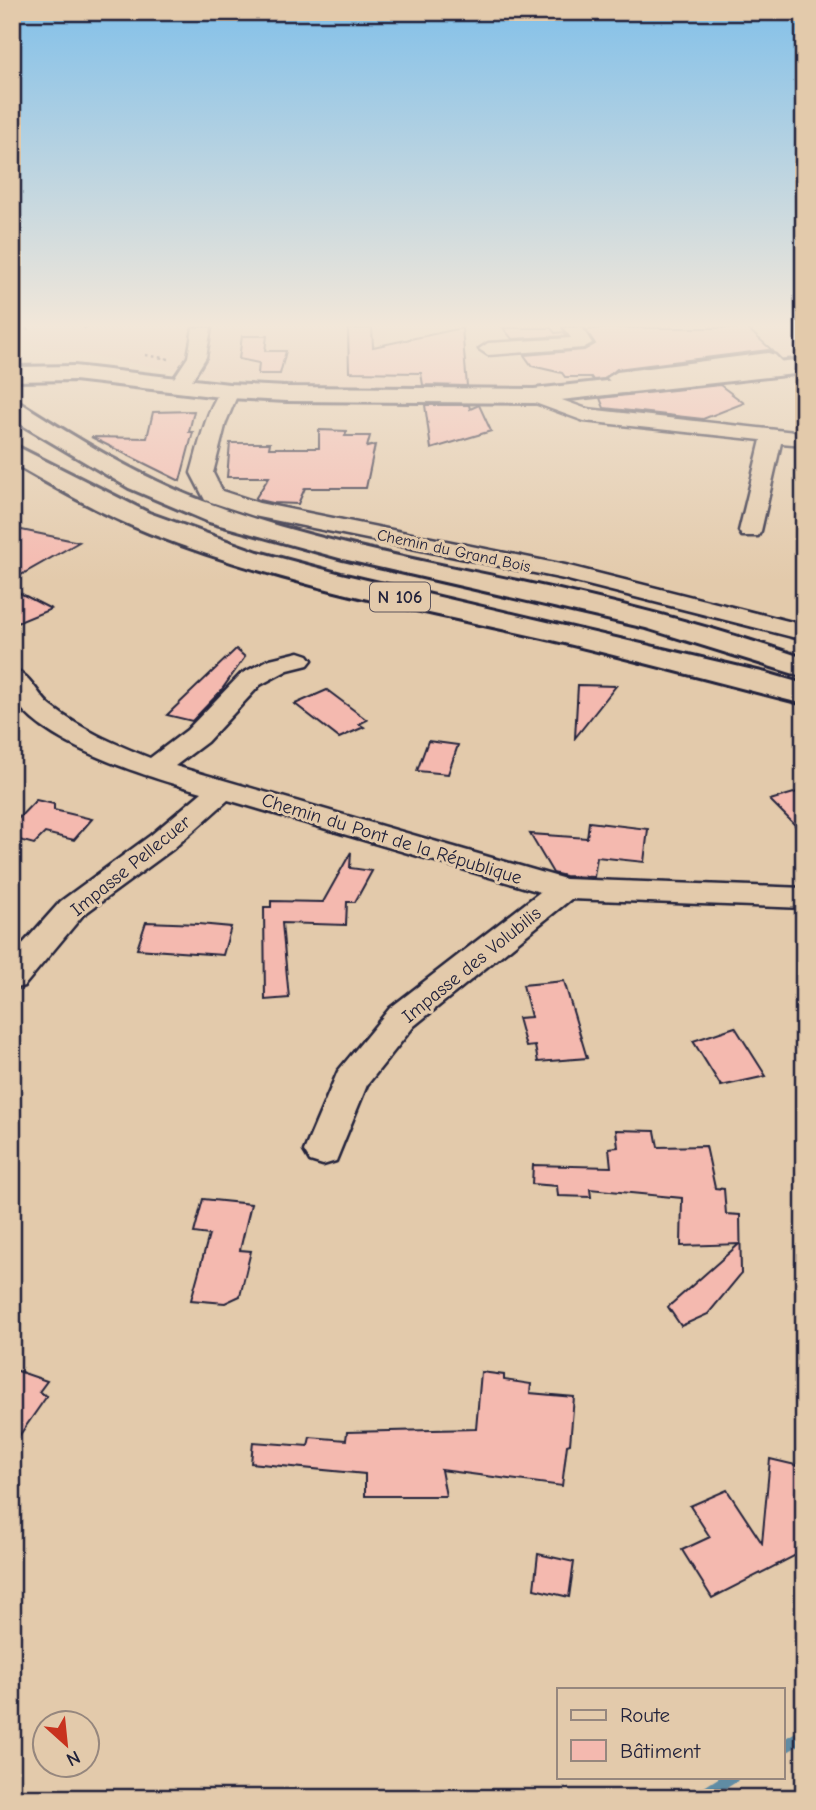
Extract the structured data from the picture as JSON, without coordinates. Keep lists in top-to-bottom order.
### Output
{
  "streets": {
    "main road": ["N 106"],
    "street": [
      "Chemin du Grand Bois",
      "Chemin du Pont de la République",
      "Impasse Pellecuer",
      "Impasse des Volubilis"
    ]
  },
  "crossings": [
    ["Chemin du Pont de la République", "Impasse Pellecuer"],
    ["Chemin du Pont de la République", "Impasse des Volubilis"]
  ],
  "legend": ["Route", "Bâtiment"],
  "north": "bottom right"
}
